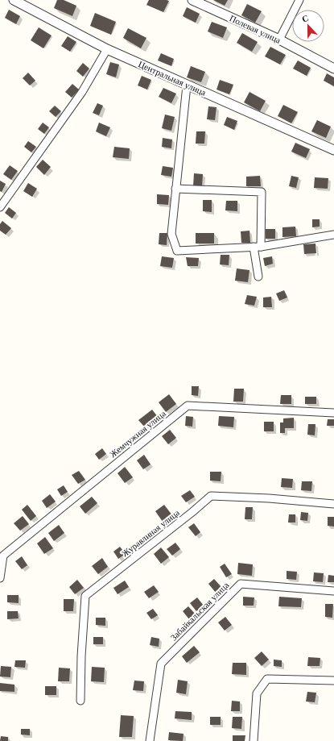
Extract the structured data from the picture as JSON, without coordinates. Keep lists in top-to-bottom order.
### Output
{
  "streets": {
    "street": [
      "Полевая улица",
      "Центральная улица",
      "Жемчужная улица",
      "Журавлиная улица",
      "Забайкальская улица"
    ]
  },
  "north": "top"
}
